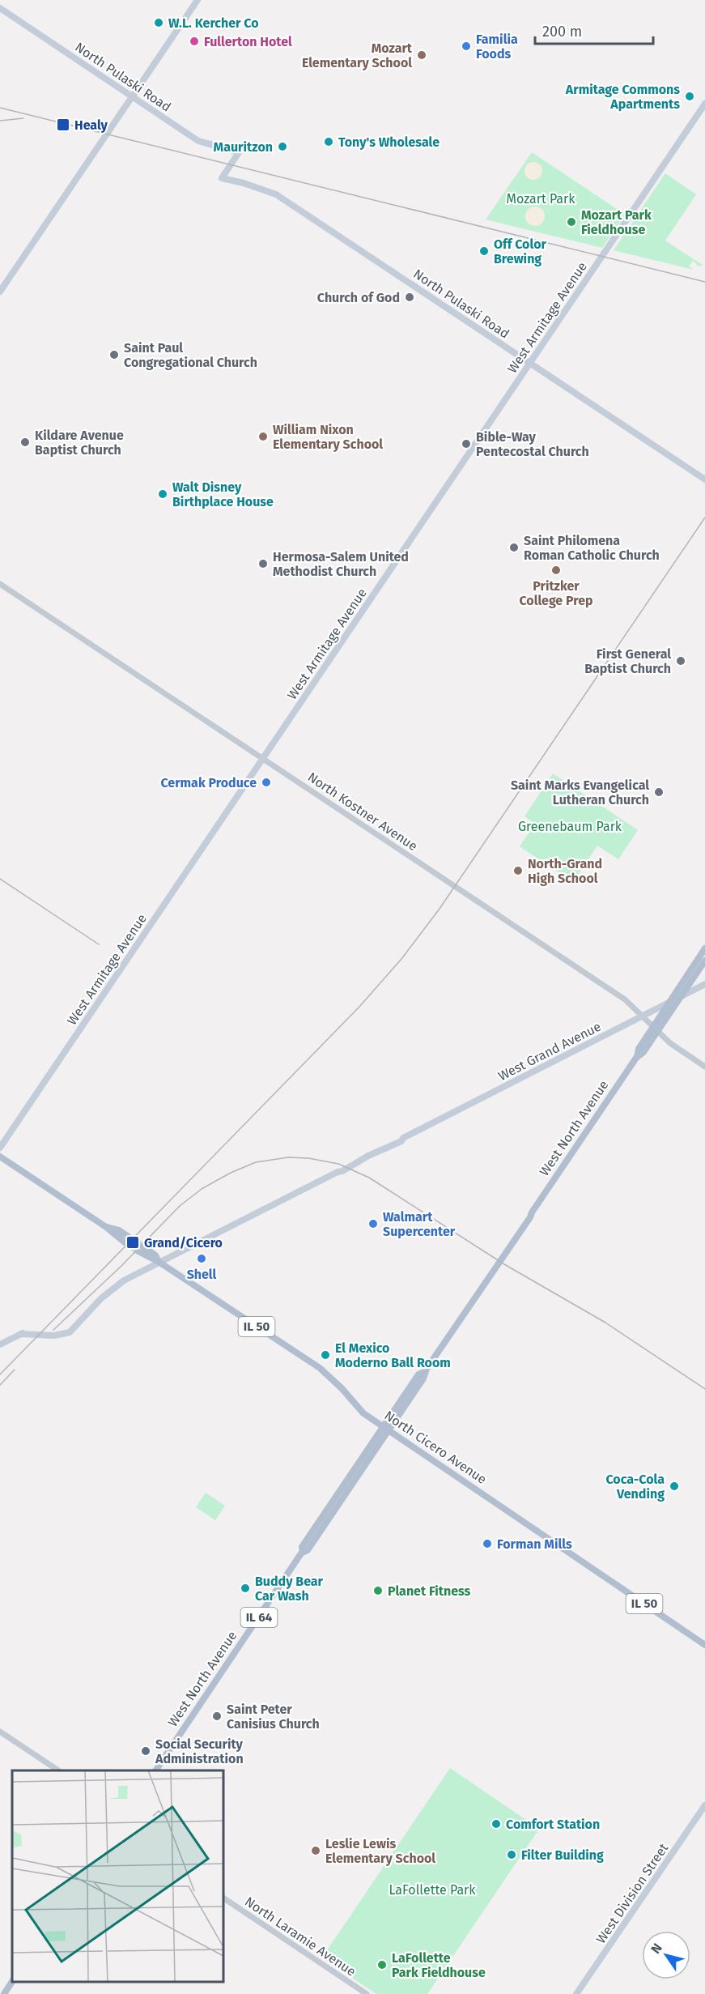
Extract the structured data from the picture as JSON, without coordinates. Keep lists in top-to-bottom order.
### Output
{
  "streets": {
    "main road": [
      "North Pulaski Road",
      "West Armitage Avenue",
      "West Grand Avenue",
      "West North Avenue",
      "IL 50",
      "North Cicero Avenue",
      "IL 64",
      "West Division Street"
    ],
    "street": ["North Kostner Avenue", "North Laramie Avenue"]
  },
  "crossings": [
    ["North Pulaski Road", "West Armitage Avenue"],
    ["West Armitage Avenue", "North Kostner Avenue"],
    ["North Kostner Avenue", "West Grand Avenue"],
    ["North Kostner Avenue", "West North Avenue"],
    ["West Grand Avenue", "West North Avenue"],
    ["West Grand Avenue", "North Cicero Avenue"],
    ["West North Avenue", "North Cicero Avenue"]
  ],
  "parks": ["Mozart Park", "Greenebaum Park", "LaFollette Park"],
  "places": {
    "other": [
      "W.L. Kercher Co",
      "Fullerton Hotel",
      "Familia Foods",
      "Mozart Elementary School",
      "Armitage Commons Apartments",
      "Tony's Wholesale",
      "Mauritzon",
      "Mozart Park Fieldhouse",
      "Off Color Brewing",
      "Church of God",
      "Saint Paul Congregational Church",
      "William Nixon Elementary School",
      "Kildare Avenue Baptist Church",
      "Bible-Way Pentecostal Church",
      "Walt Disney Birthplace House",
      "Saint Philomena Roman Catholic Church",
      "Hermosa-Salem United Methodist Church",
      "Pritzker College Prep",
      "First General Baptist Church",
      "Cermak Produce",
      "Saint Marks Evangelical Lutheran Church",
      "North-Grand High School",
      "Walmart Supercenter",
      "Shell",
      "El Mexico Moderno Ball Room",
      "Coca-Cola Vending",
      "Forman Mills",
      "Buddy Bear Car Wash",
      "Planet Fitness",
      "Saint Peter Canisius Church",
      "Social Security Administration",
      "Comfort Station",
      "Leslie Lewis Elementary School",
      "Filter Building",
      "LaFollette Park Fieldhouse"
    ],
    "transit": ["Healy", "Grand/Cicero"]
  },
  "scale_bar": "200 m",
  "north": "top left"
}
